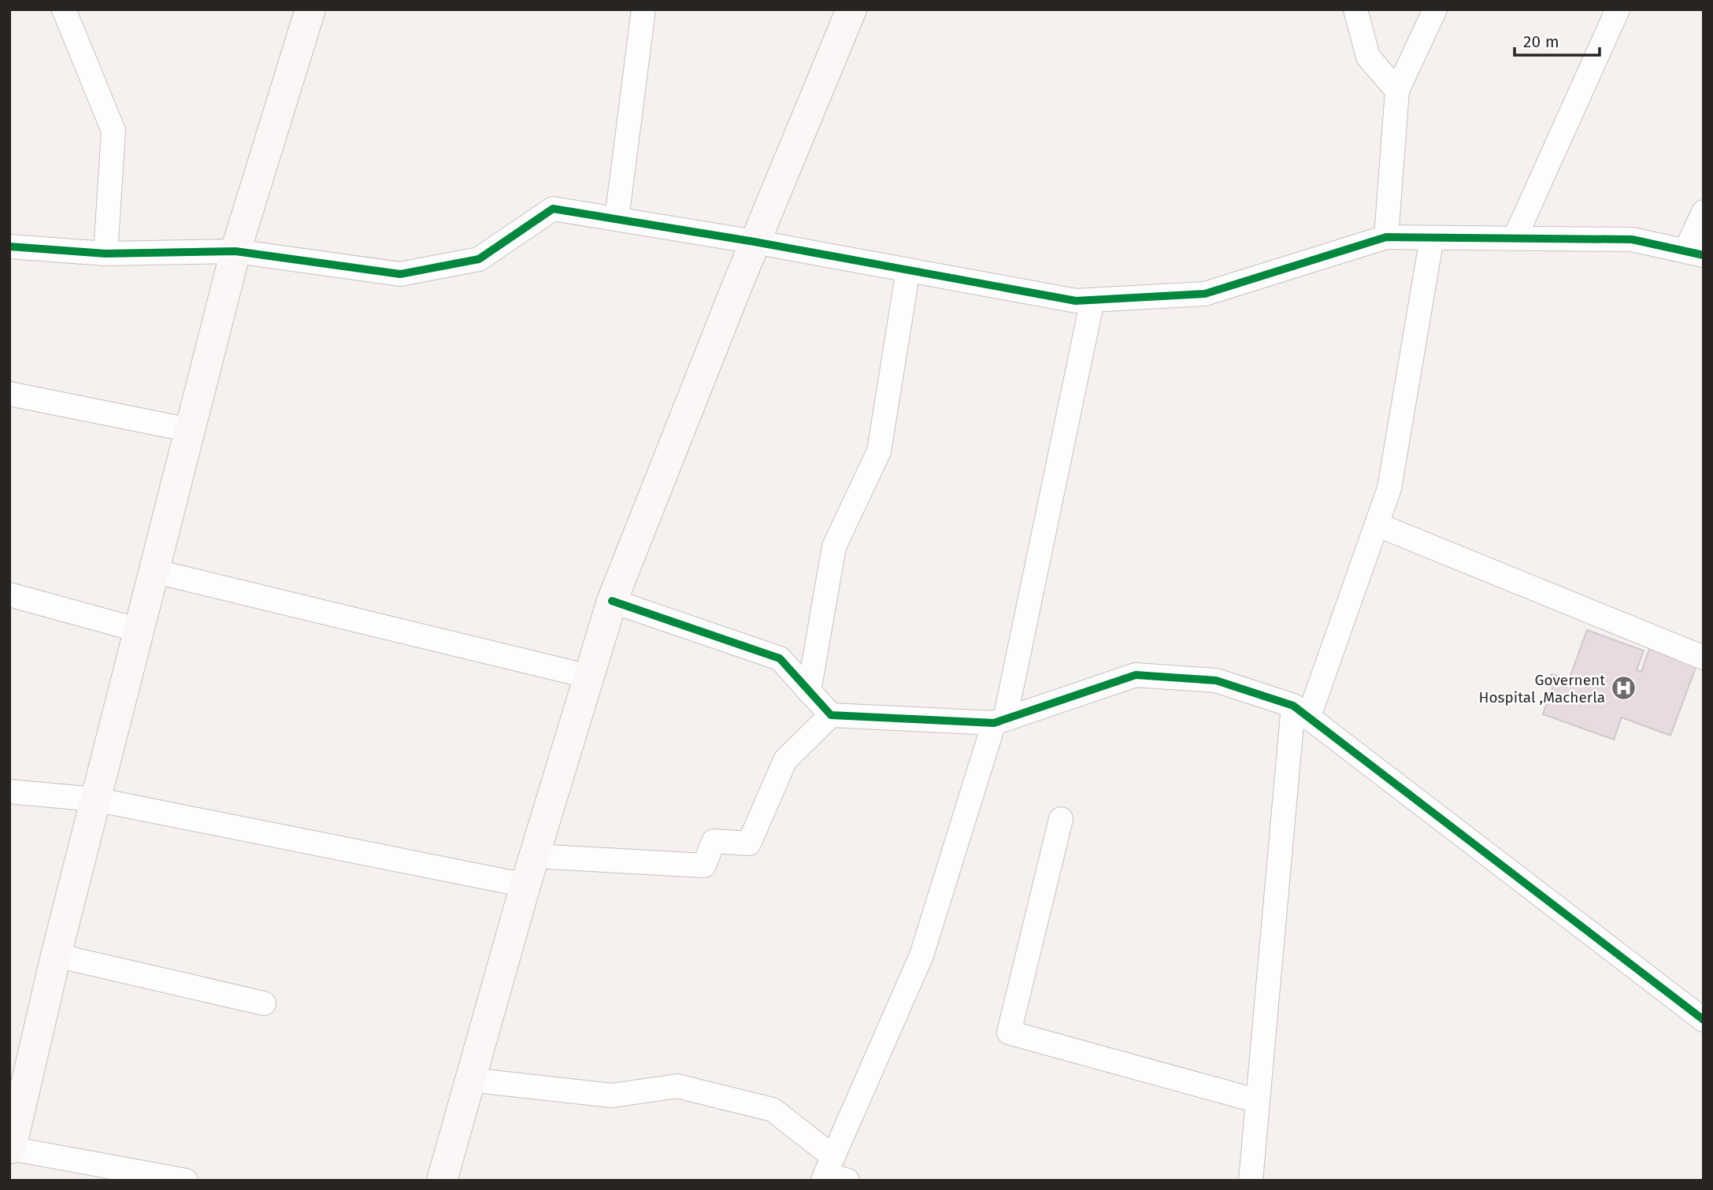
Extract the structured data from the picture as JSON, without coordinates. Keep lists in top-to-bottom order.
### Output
{
  "places": {
    "hospital": ["Governent Hospital ,Macherla"]
  },
  "scale_bar": "20 m"
}
